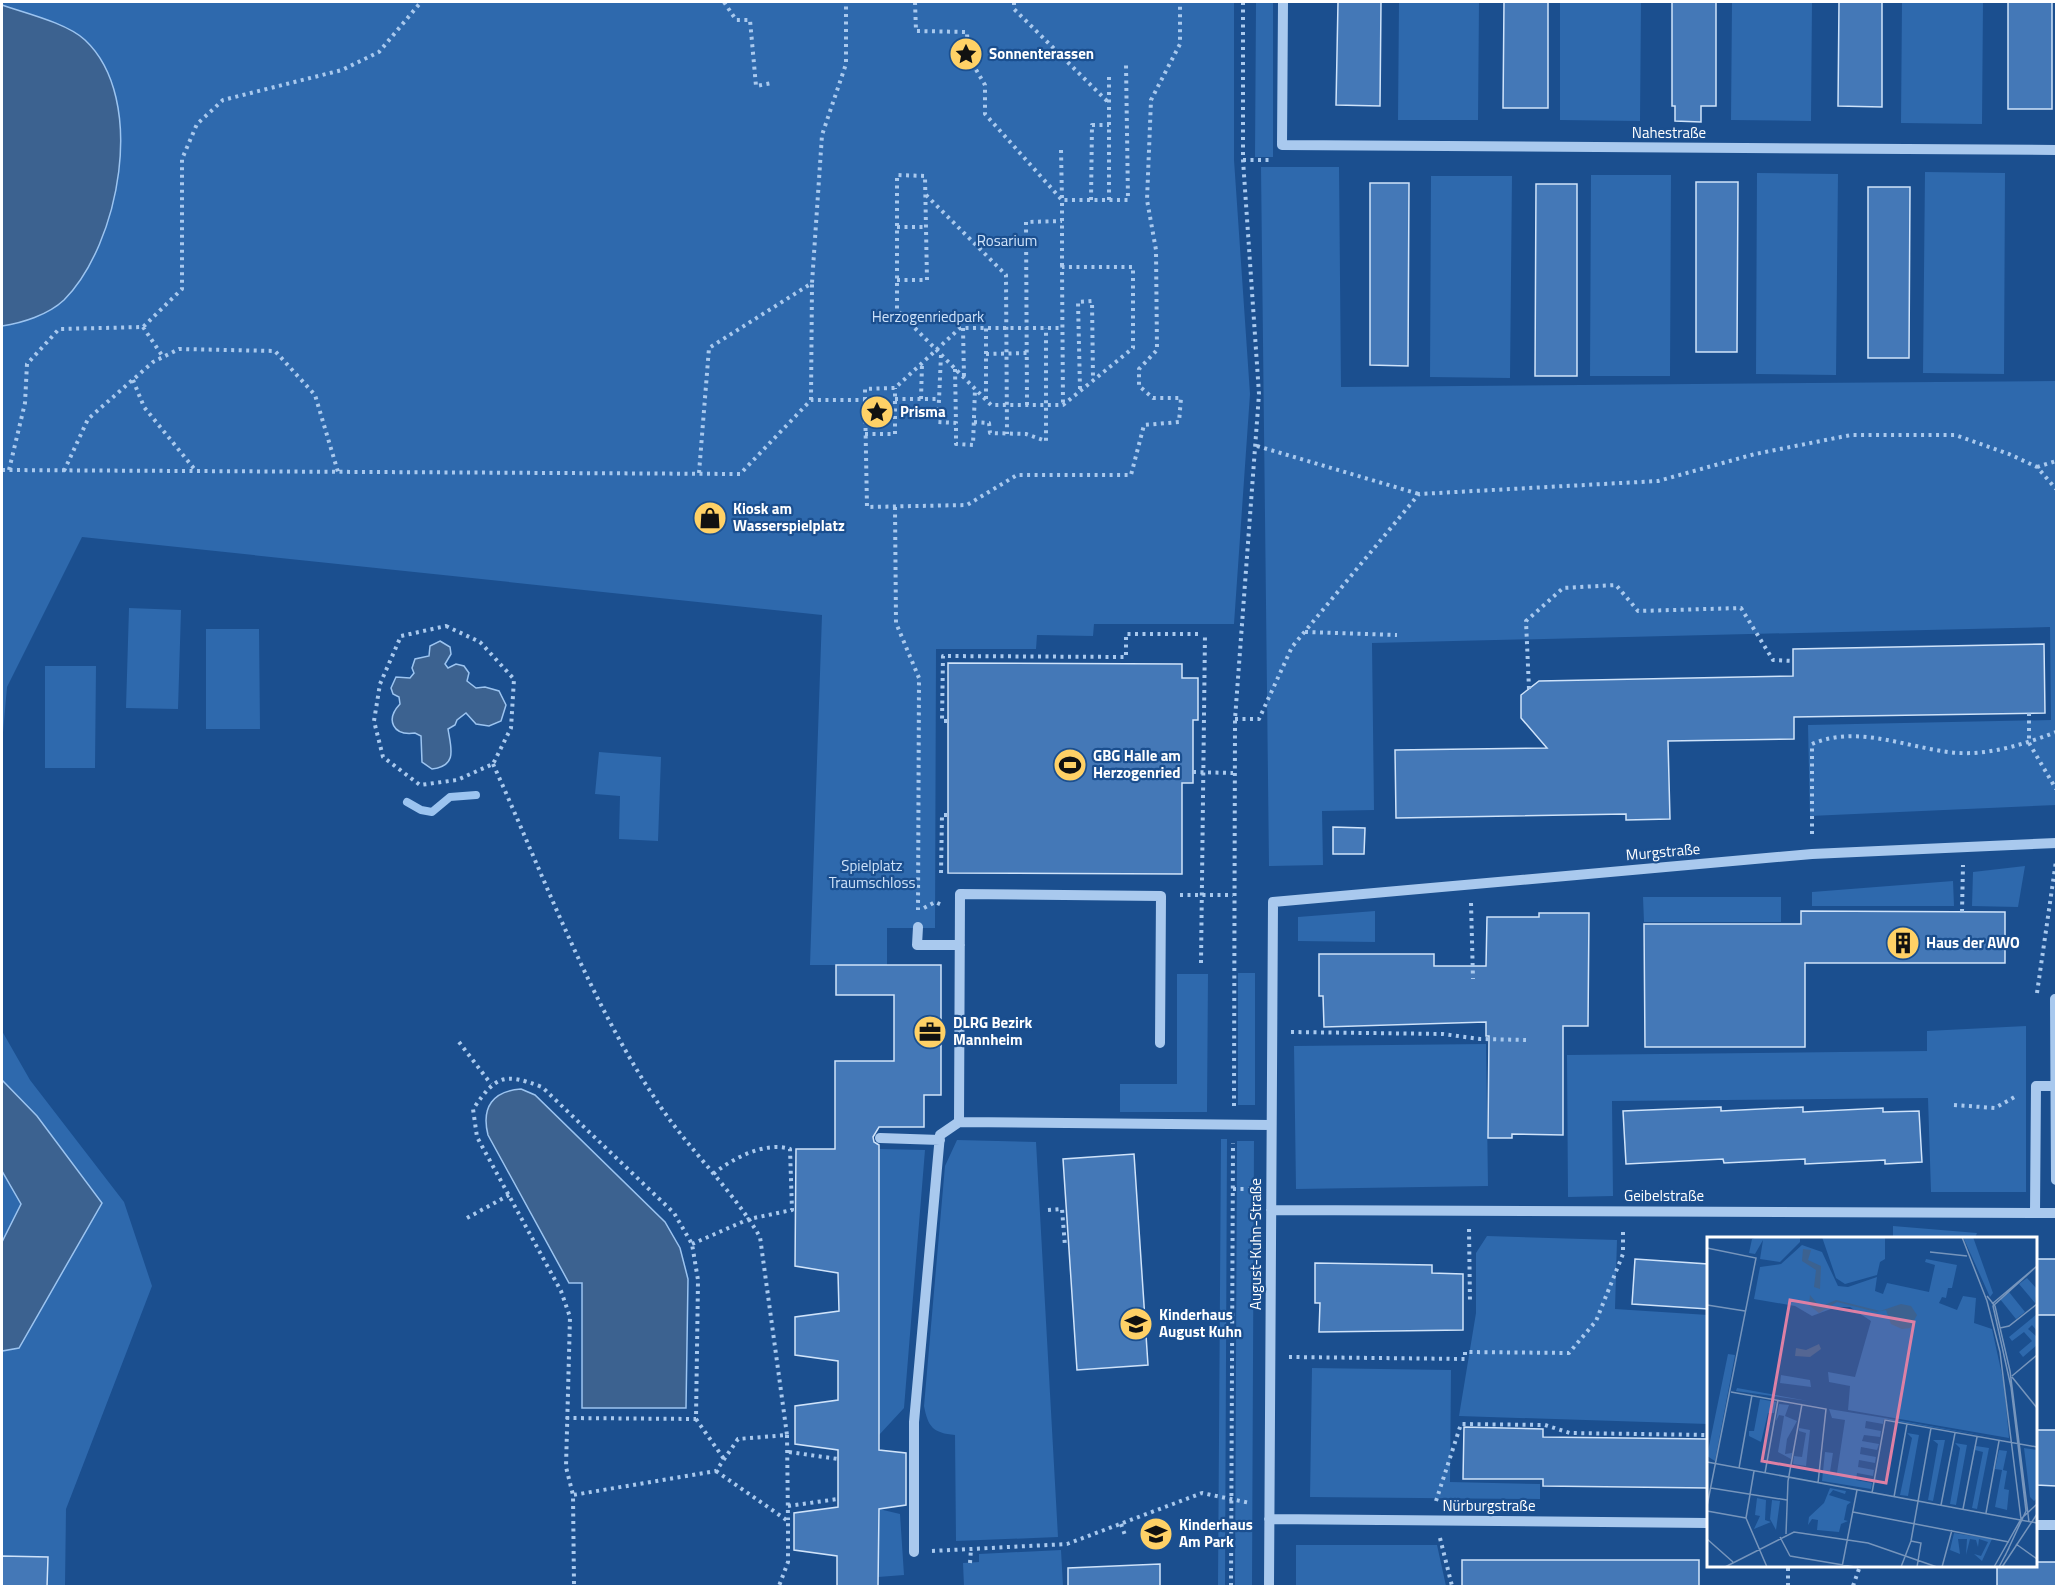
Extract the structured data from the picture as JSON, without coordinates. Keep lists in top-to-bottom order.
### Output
{
  "streets": {
    "street": [
      "Nahestraße",
      "Murgstraße",
      "Geibelstraße",
      "August-Kuhn-Straße",
      "Nürburgstraße"
    ]
  },
  "crossings": [
    ["Murgstraße", "August-Kuhn-Straße"],
    ["Geibelstraße", "August-Kuhn-Straße"],
    ["August-Kuhn-Straße", "Nürburgstraße"]
  ],
  "parks": ["Rosarium", "Herzogenriedpark", "Spielplatz Traumschloss"],
  "places": {
    "place": ["Sonnenterassen", "Prisma"],
    "shop": ["Kiosk am Wasserspielplatz"],
    "sports": ["GBG Halle am Herzogenried"],
    "building": ["Haus der AWO"],
    "office": ["DLRG Bezirk Mannheim"],
    "school or university": ["Kinderhaus August Kuhn", "Kinderhaus Am Park"]
  }
}
